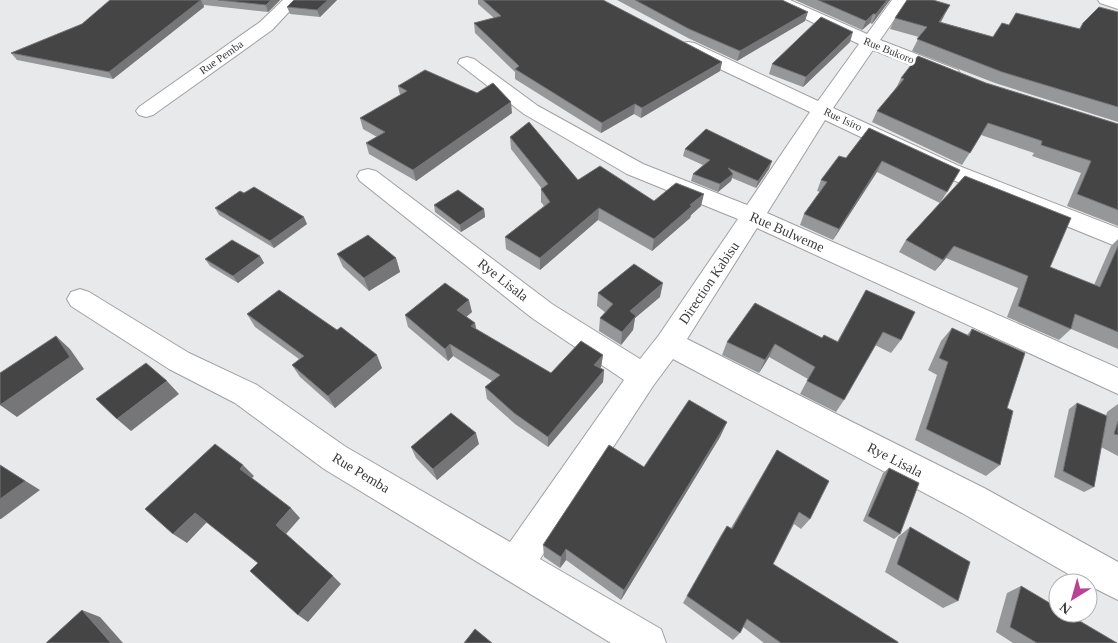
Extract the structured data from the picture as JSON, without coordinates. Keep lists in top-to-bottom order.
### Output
{
  "streets": {
    "main road": [
      "Rue Bukoro",
      "Rue Pemba",
      "Rue Isiro",
      "Rue Bulweme",
      "Rye Lisala",
      "Direction Kabisu"
    ]
  },
  "crossings": [
    ["Rue Bukoro", "Direction Kabisu"],
    ["Rue Pemba", "Direction Kabisu"],
    ["Rue Isiro", "Direction Kabisu"],
    ["Rue Bulweme", "Direction Kabisu"],
    ["Rye Lisala", "Direction Kabisu"]
  ],
  "north": "bottom left"
}
